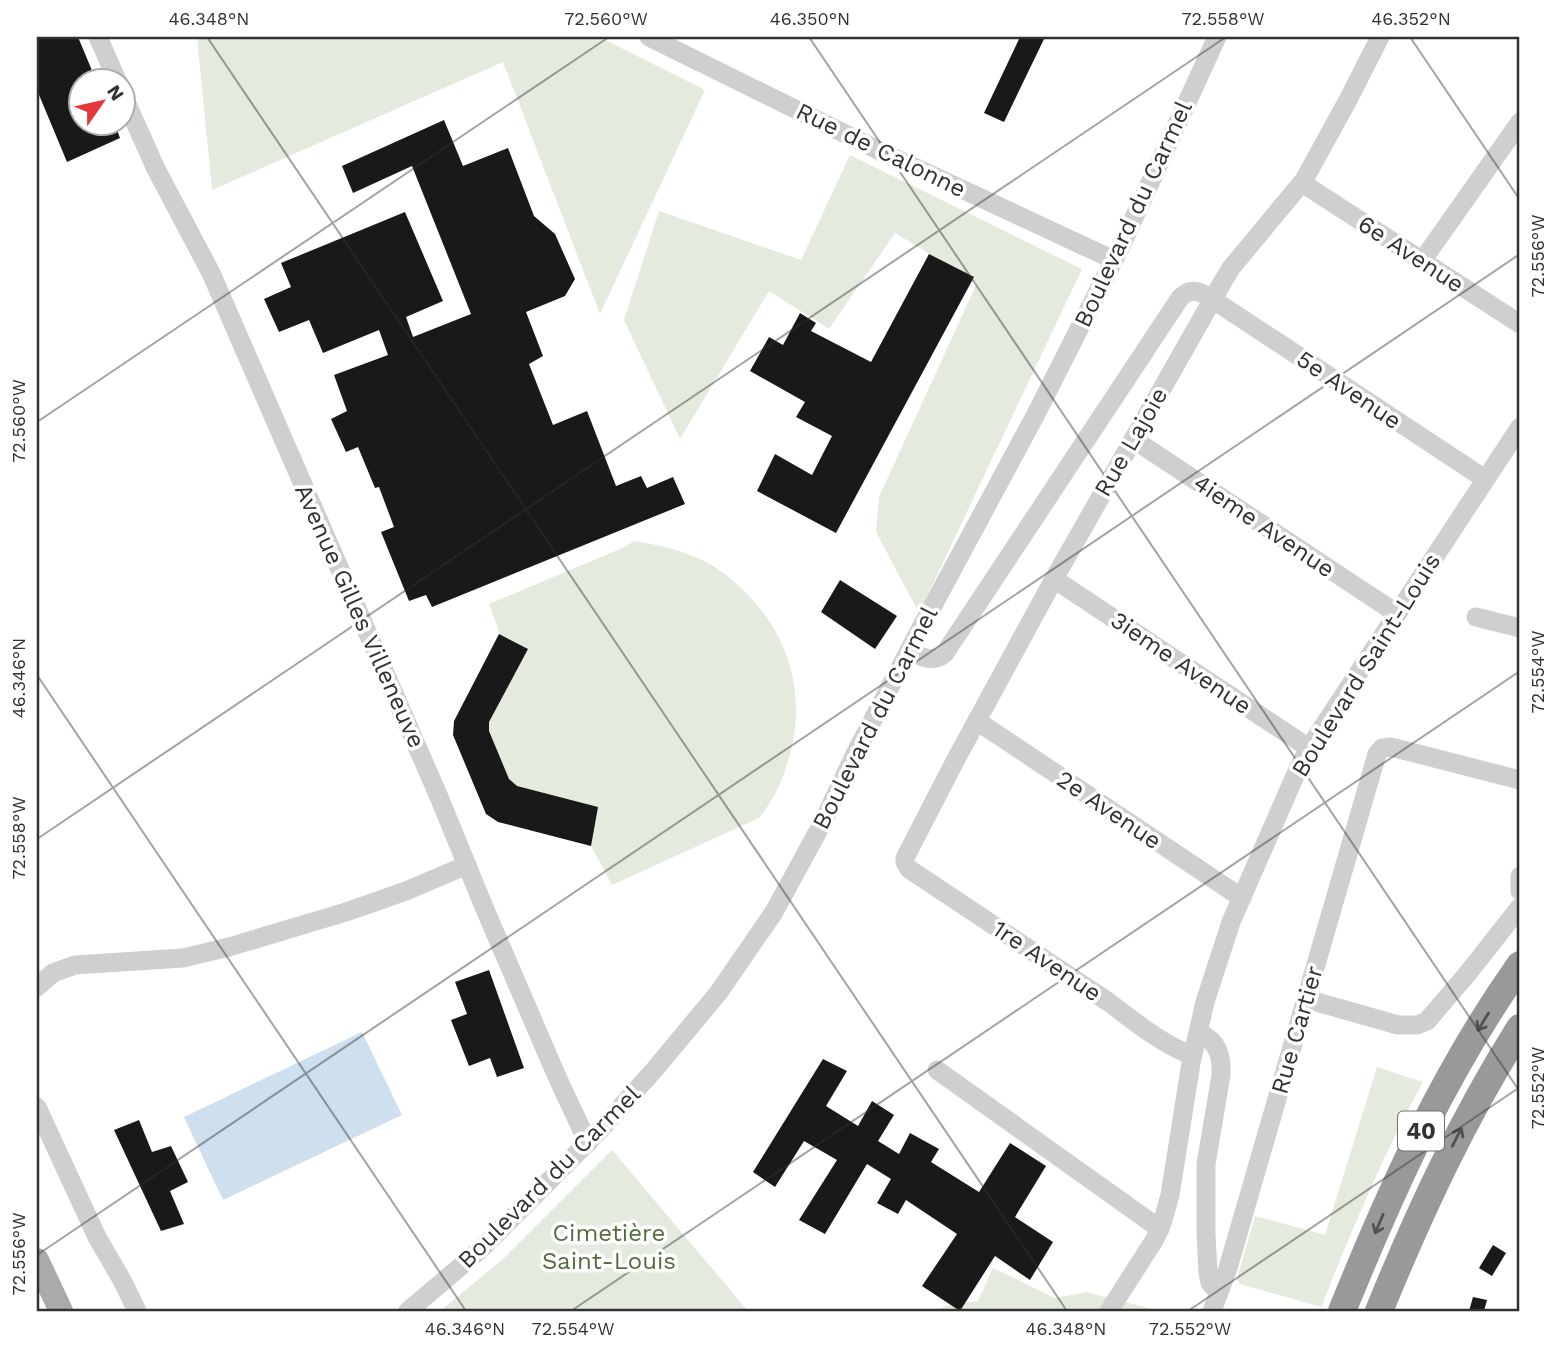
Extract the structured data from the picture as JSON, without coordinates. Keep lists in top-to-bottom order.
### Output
{
  "streets": {
    "highway": ["40"],
    "street": [
      "Rue de Calonne",
      "Boulevard du Carmel",
      "6e Avenue",
      "5e Avenue",
      "Rue Lajoie",
      "4ieme Avenue",
      "Avenue Gilles Villeneuve",
      "3ieme Avenue",
      "Boulevard Saint-Louis",
      "2e Avenue",
      "1re Avenue",
      "Rue Cartier"
    ]
  },
  "crossings": [
    ["Rue de Calonne", "Boulevard du Carmel"],
    ["Boulevard du Carmel", "Avenue Gilles Villeneuve"],
    ["6e Avenue", "Rue Lajoie"],
    ["5e Avenue", "Rue Lajoie"],
    ["5e Avenue", "Boulevard Saint-Louis"],
    ["Rue Lajoie", "4ieme Avenue"],
    ["Rue Lajoie", "3ieme Avenue"],
    ["Rue Lajoie", "2e Avenue"],
    ["Rue Lajoie", "1re Avenue"],
    ["4ieme Avenue", "Boulevard Saint-Louis"],
    ["3ieme Avenue", "Boulevard Saint-Louis"],
    ["Boulevard Saint-Louis", "2e Avenue"],
    ["Boulevard Saint-Louis", "1re Avenue"]
  ],
  "parks": ["Cimetière Saint-Louis"],
  "north": "top right",
  "coordinates": [
    "46.348°N",
    "72.560°W",
    "46.350°N",
    "72.558°W",
    "46.352°N",
    "72.556°W",
    "72.554°W",
    "46.346°N",
    "72.552°W"
  ]
}
